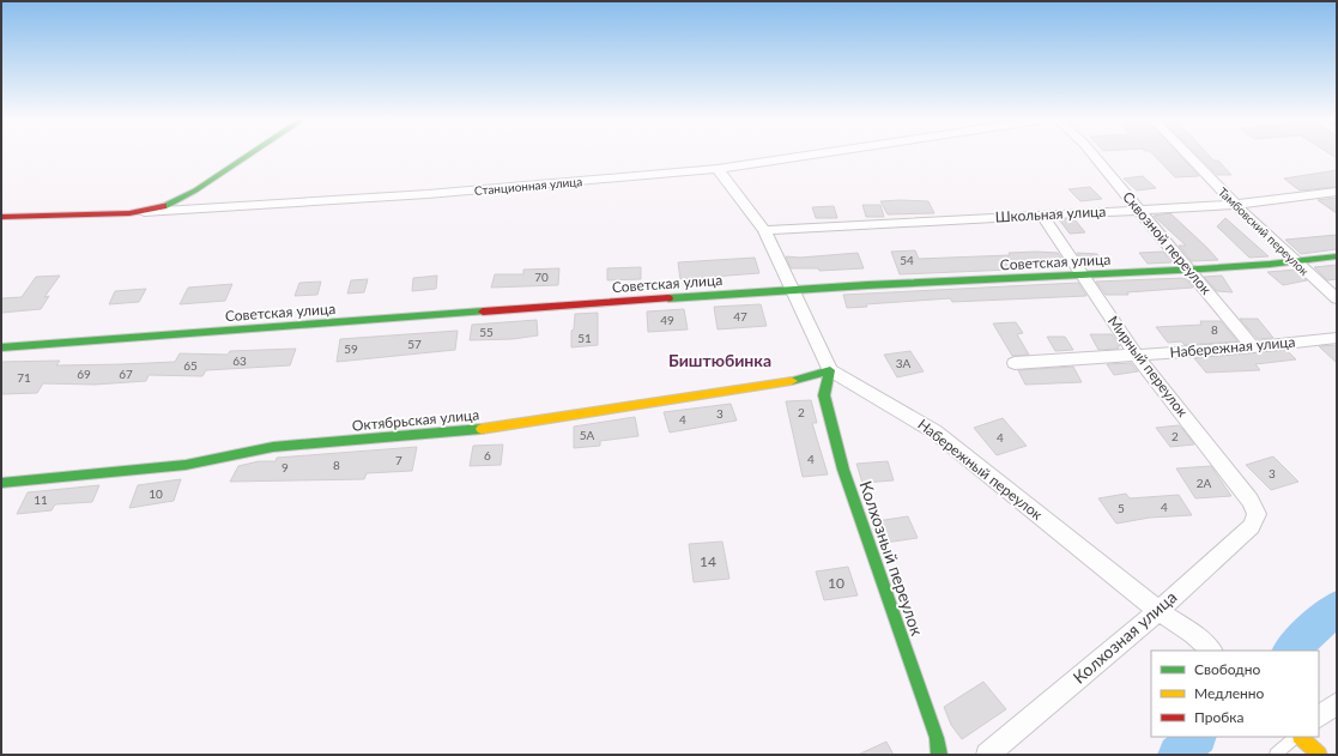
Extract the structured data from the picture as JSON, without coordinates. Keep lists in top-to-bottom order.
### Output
{
  "streets": {
    "street": [
      "Станционная улица",
      "Школьная улица",
      "Тамбовский переулок",
      "Сквозной переулок",
      "Советская улица",
      "Набережная улица",
      "Мирный переулок",
      "Октябрьская улица",
      "Набережный переулок",
      "Колхозный переулок",
      "Колхозная улица"
    ]
  },
  "crossings": [
    ["Школьная улица", "Тамбовский переулок"],
    ["Школьная улица", "Сквозной переулок"],
    ["Школьная улица", "Мирный переулок"],
    ["Тамбовский переулок", "Советская улица"],
    ["Сквозной переулок", "Советская улица"],
    ["Сквозной переулок", "Набережная улица"],
    ["Советская улица", "Мирный переулок"],
    ["Набережная улица", "Мирный переулок"],
    ["Мирный переулок", "Колхозная улица"],
    ["Октябрьская улица", "Набережный переулок"],
    ["Октябрьская улица", "Колхозный переулок"],
    ["Набережный переулок", "Колхозный переулок"],
    ["Набережный переулок", "Колхозная улица"]
  ],
  "districts": ["Биштюбинка"],
  "house_numbers": [
    "54",
    "70",
    "47",
    "49",
    "8",
    "55",
    "51",
    "57",
    "59",
    "63",
    "3А",
    "65",
    "69",
    "67",
    "71",
    "2",
    "3",
    "4",
    "5А",
    "2",
    "4",
    "6",
    "4",
    "7",
    "8",
    "9",
    "3",
    "2А",
    "10",
    "11",
    "4",
    "5",
    "14",
    "10"
  ],
  "legend": ["Свободно", "Медленно", "Пробка"]
}
